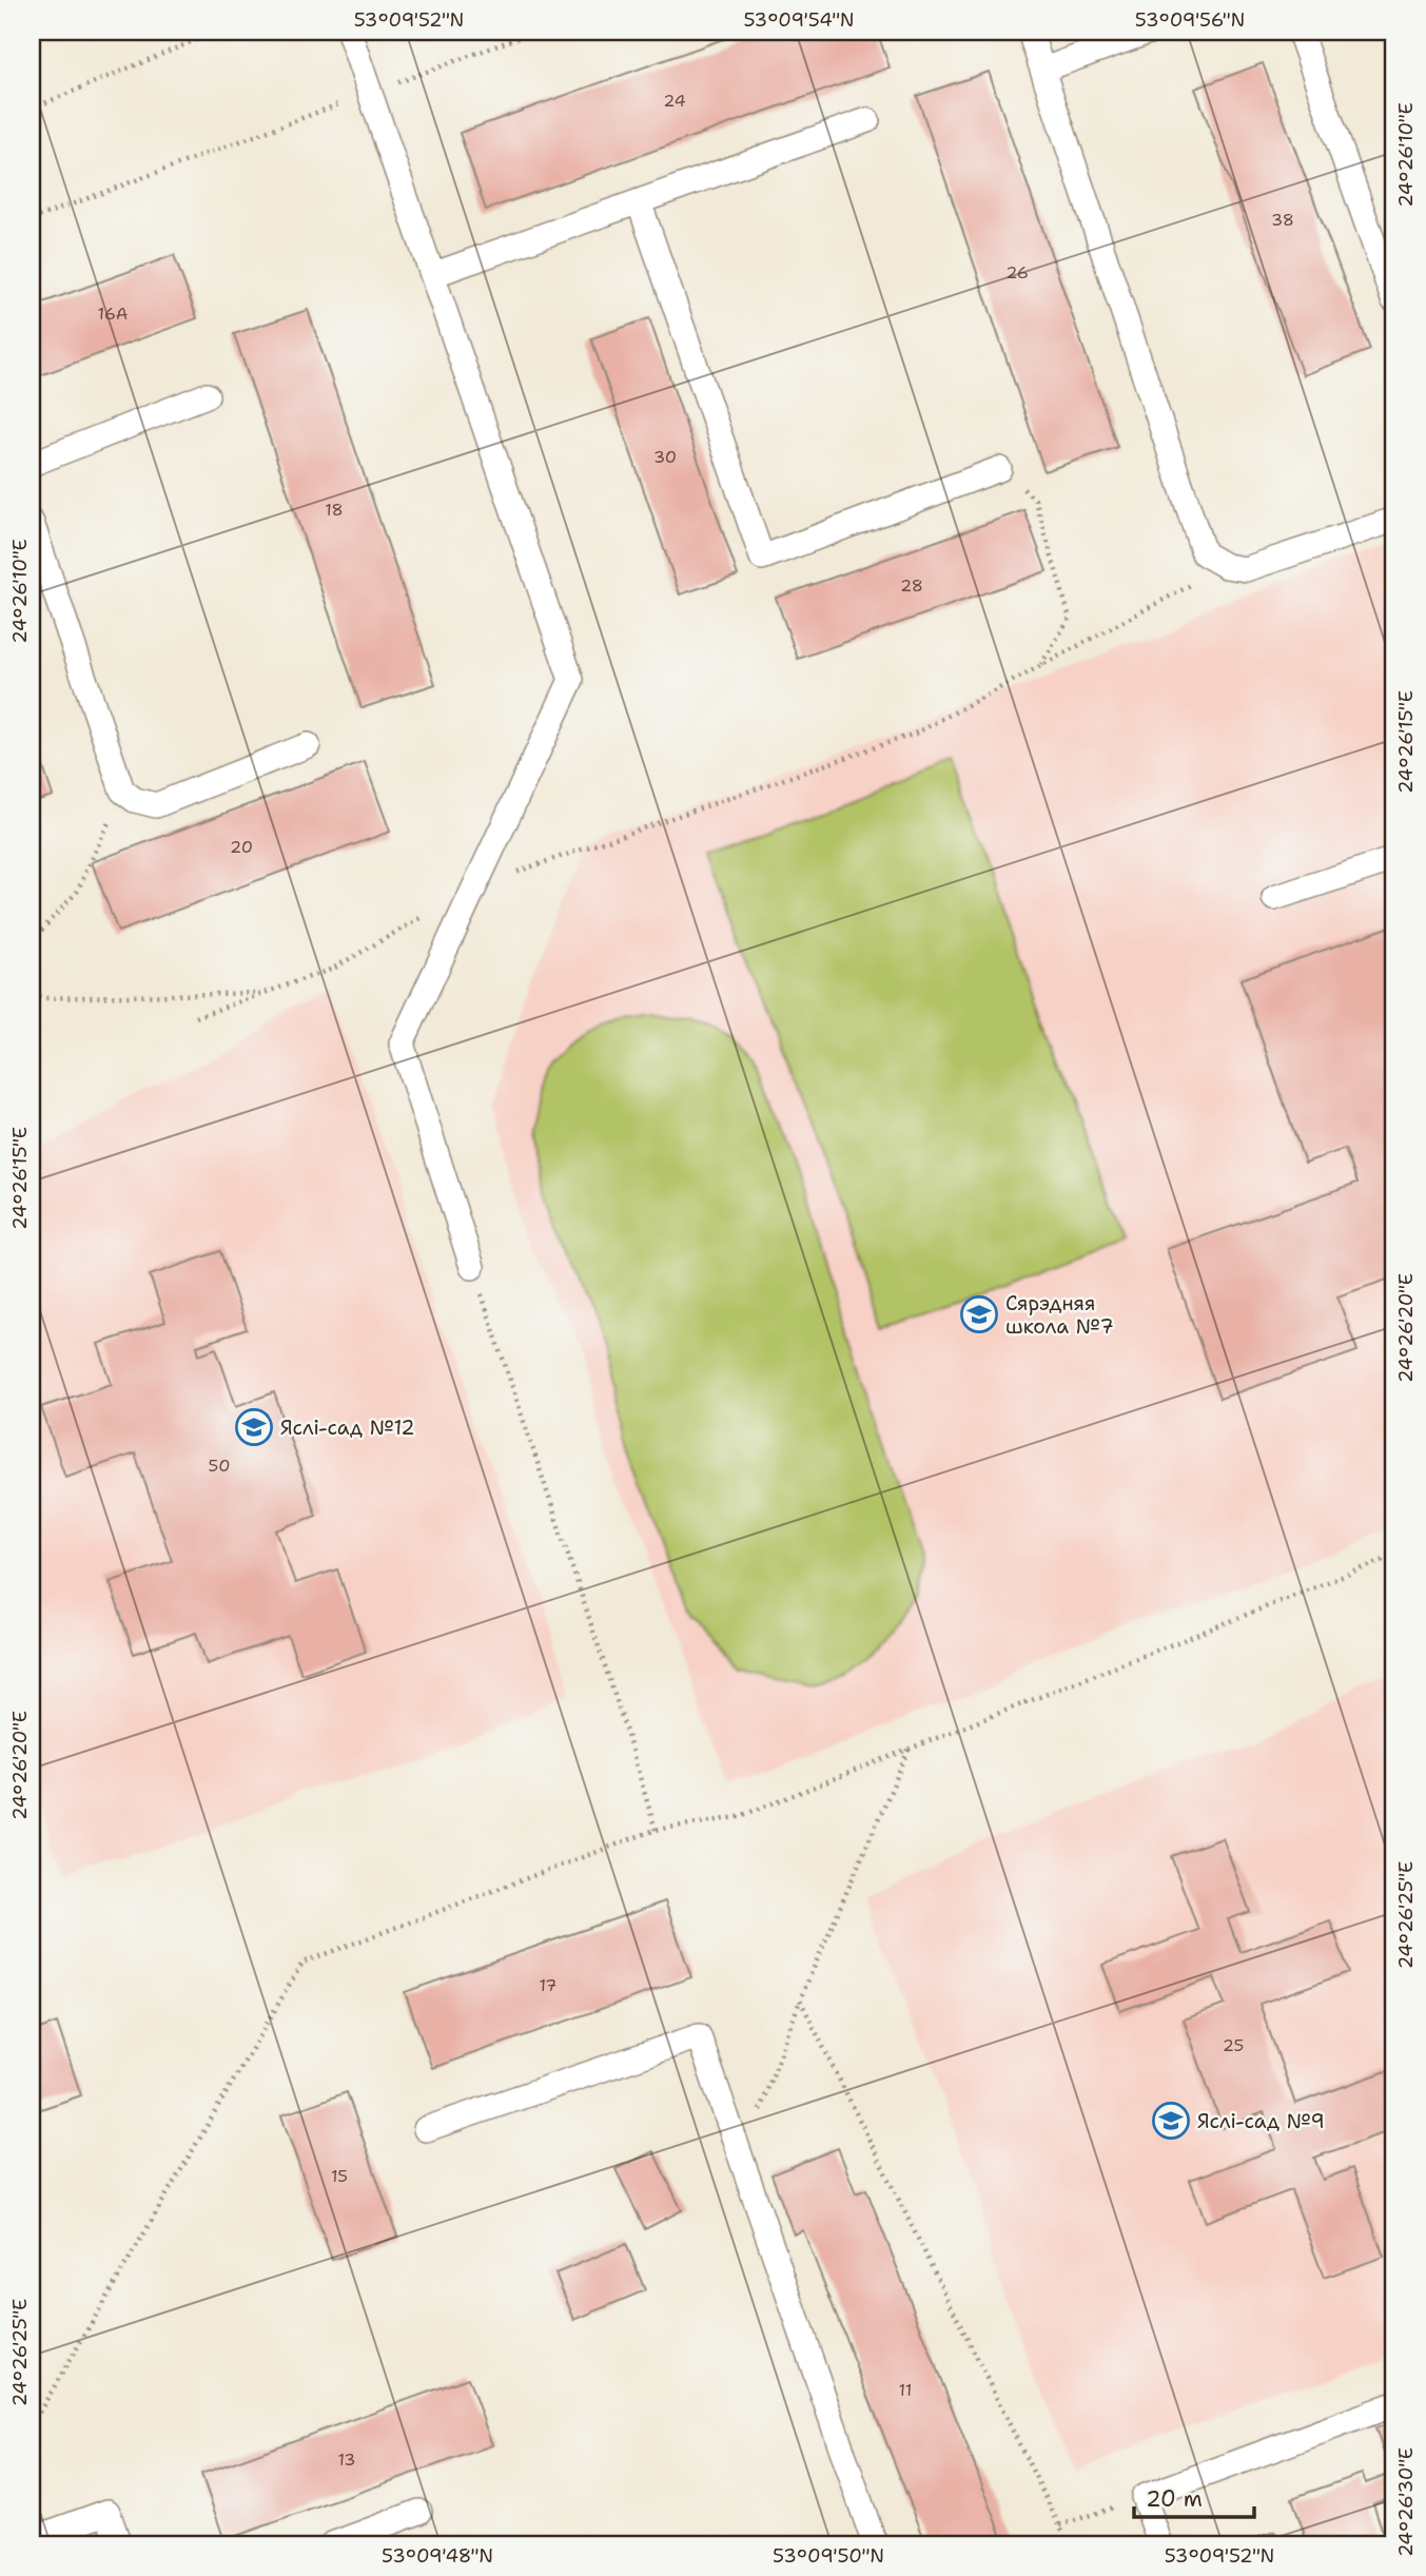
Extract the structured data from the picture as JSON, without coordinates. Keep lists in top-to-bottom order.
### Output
{
  "places": {
    "school or university": ["Сярэдняя школа №7", "Яслі-сад №12", "Яслі-сад №9"]
  },
  "house_numbers": [
    "24",
    "38",
    "26",
    "16А",
    "30",
    "18",
    "28",
    "20",
    "50",
    "17",
    "25",
    "15",
    "11",
    "13"
  ],
  "scale_bar": "20 m",
  "coordinates": [
    "53°09'52\"N",
    "53°09'54\"N",
    "53°09'56\"N",
    "24°26'10\"E",
    "24°26'15\"E",
    "24°26'20\"E",
    "24°26'25\"E",
    "24°26'30\"E",
    "53°09'48\"N",
    "53°09'50\"N"
  ]
}
